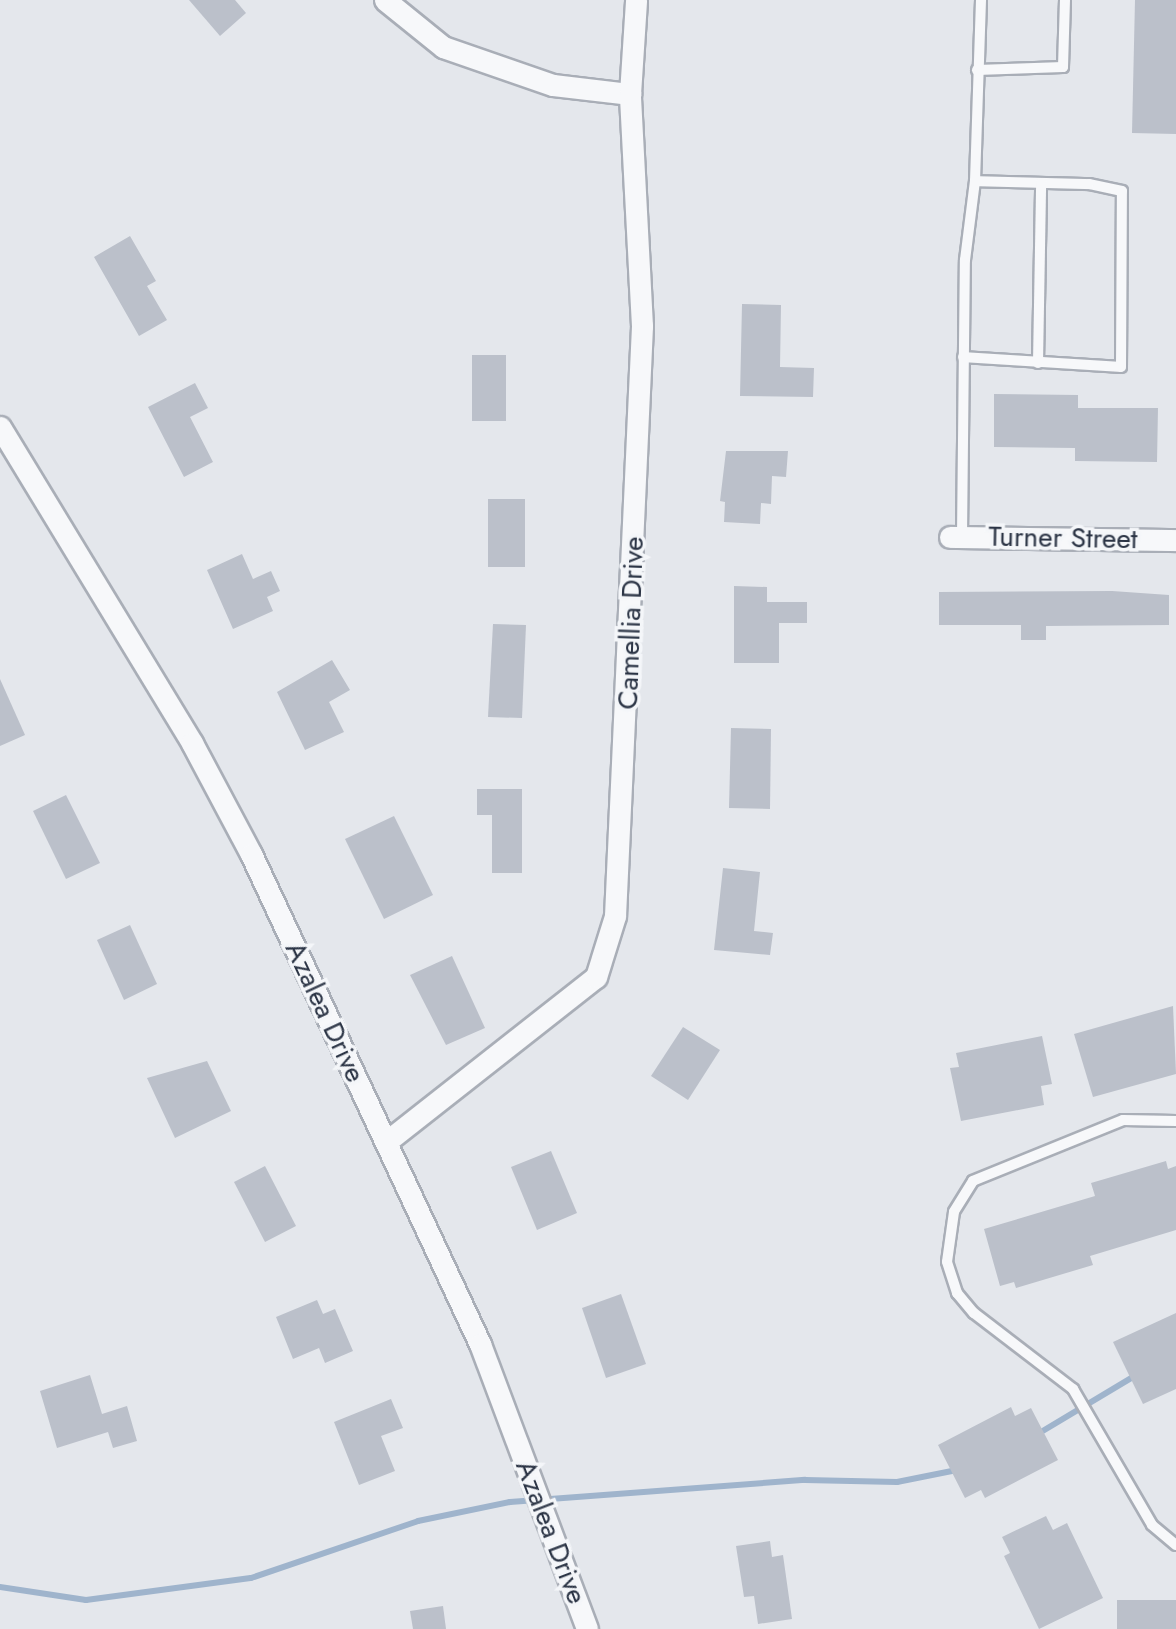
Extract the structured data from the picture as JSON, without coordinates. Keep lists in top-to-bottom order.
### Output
{
  "streets": {
    "street": ["Turner Street", "Camellia Drive", "Azalea Drive"]
  },
  "crossings": [
    ["Camellia Drive", "Azalea Drive"]
  ]
}
